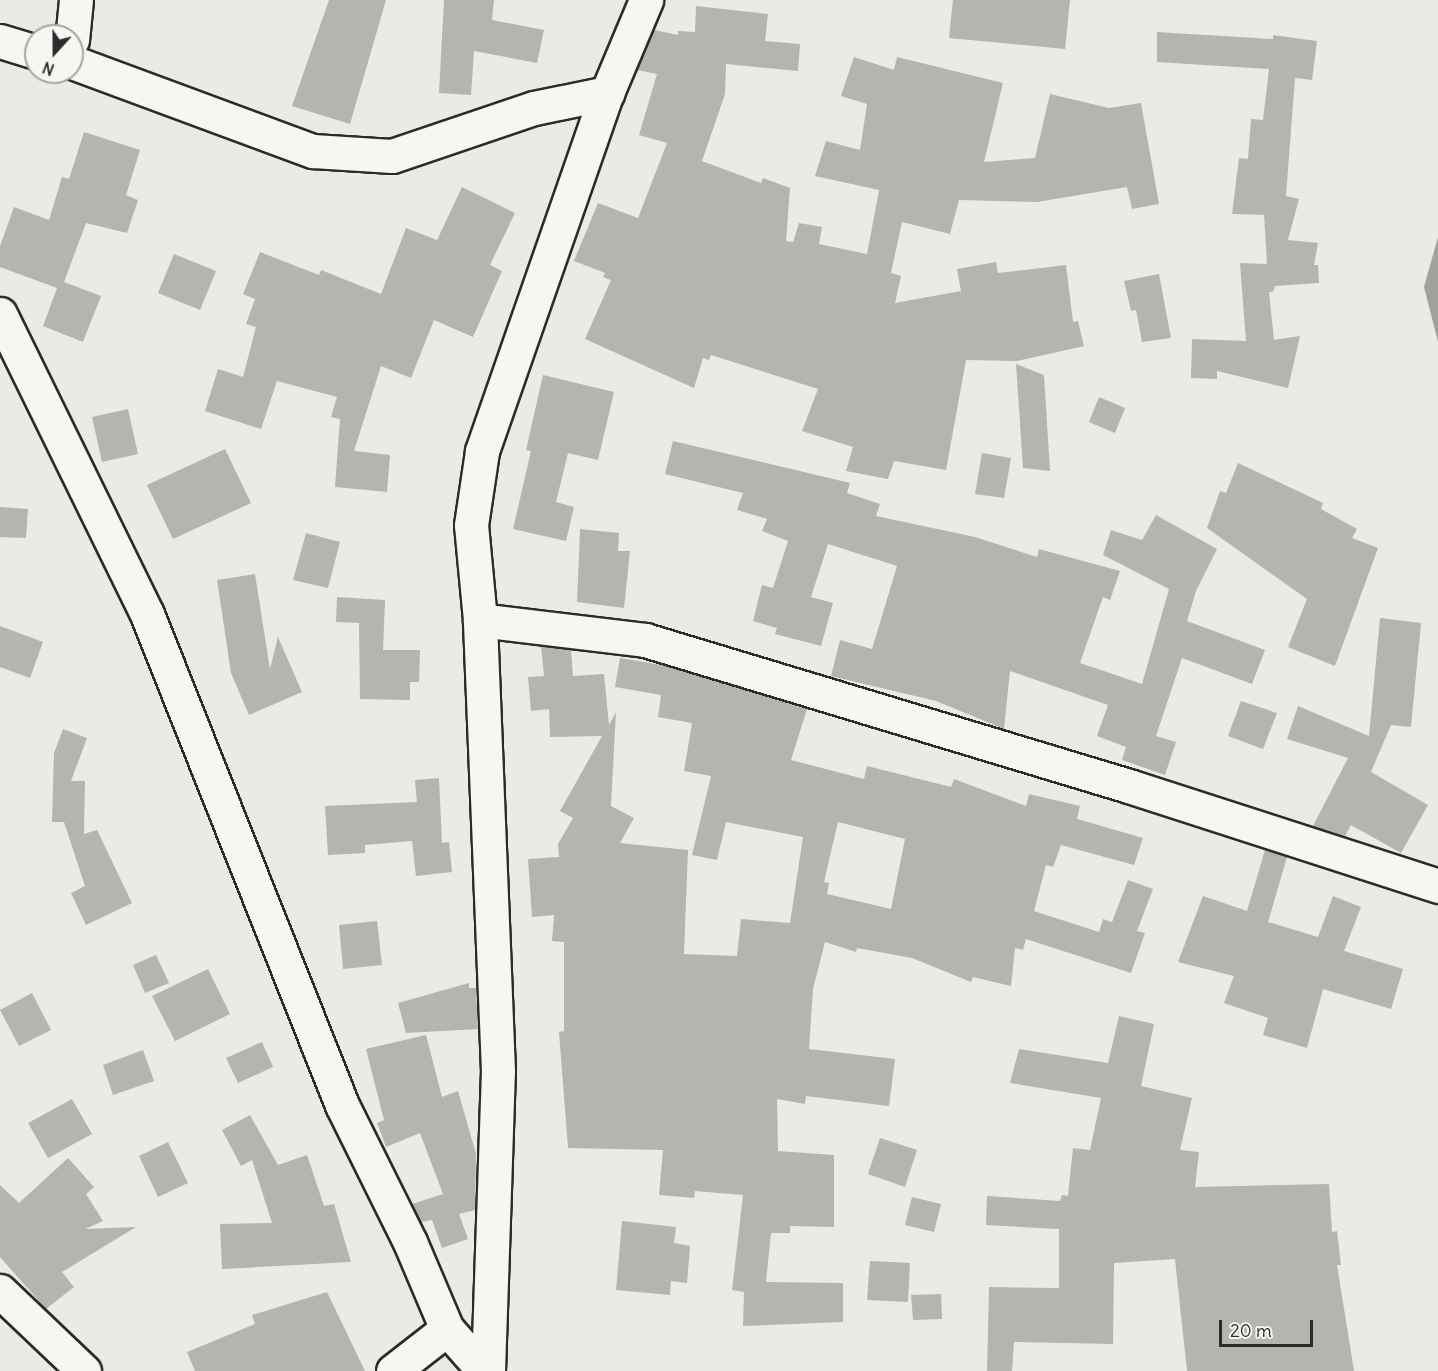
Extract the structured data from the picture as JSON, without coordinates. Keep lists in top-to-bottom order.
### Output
{
  "scale_bar": "20 m",
  "north": "bottom"
}
